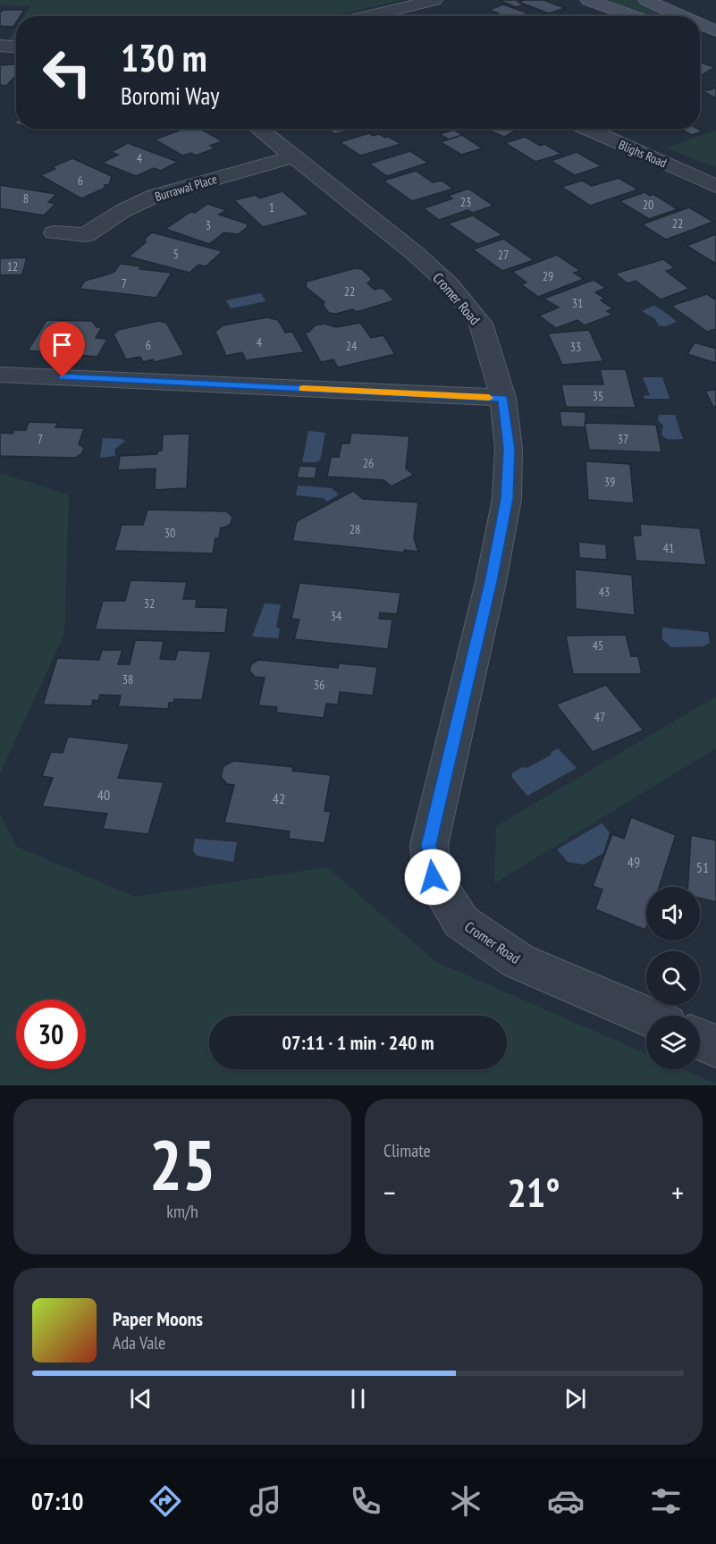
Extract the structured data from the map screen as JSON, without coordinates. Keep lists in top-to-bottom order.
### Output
{
  "streets": {
    "street": ["Blighs Road", "Burrawal Place", "Cromer Road"]
  },
  "crossings": [
    ["Burrawal Place", "Cromer Road"]
  ],
  "house_numbers": [
    "4",
    "6",
    "8",
    "23",
    "20",
    "1",
    "22",
    "3",
    "5",
    "27",
    "12",
    "29",
    "7",
    "22",
    "31",
    "4",
    "6",
    "24",
    "33",
    "35",
    "7",
    "37",
    "26",
    "39",
    "28",
    "30",
    "41",
    "43",
    "32",
    "34",
    "45",
    "38",
    "36",
    "47",
    "40",
    "42",
    "49",
    "51"
  ],
  "page": {
    "turn": ["130 m", "Boromi Way"],
    "limit": "30",
    "trip": "07:11 · 1 min · 240 m",
    "tile": [
      ["25", "km/h"],
      "Climate"
    ],
    "heat": ["−", "21°", "+"],
    "song": ["Paper Moons", "Ada Vale"],
    "tabs": "07:10"
  }
}
